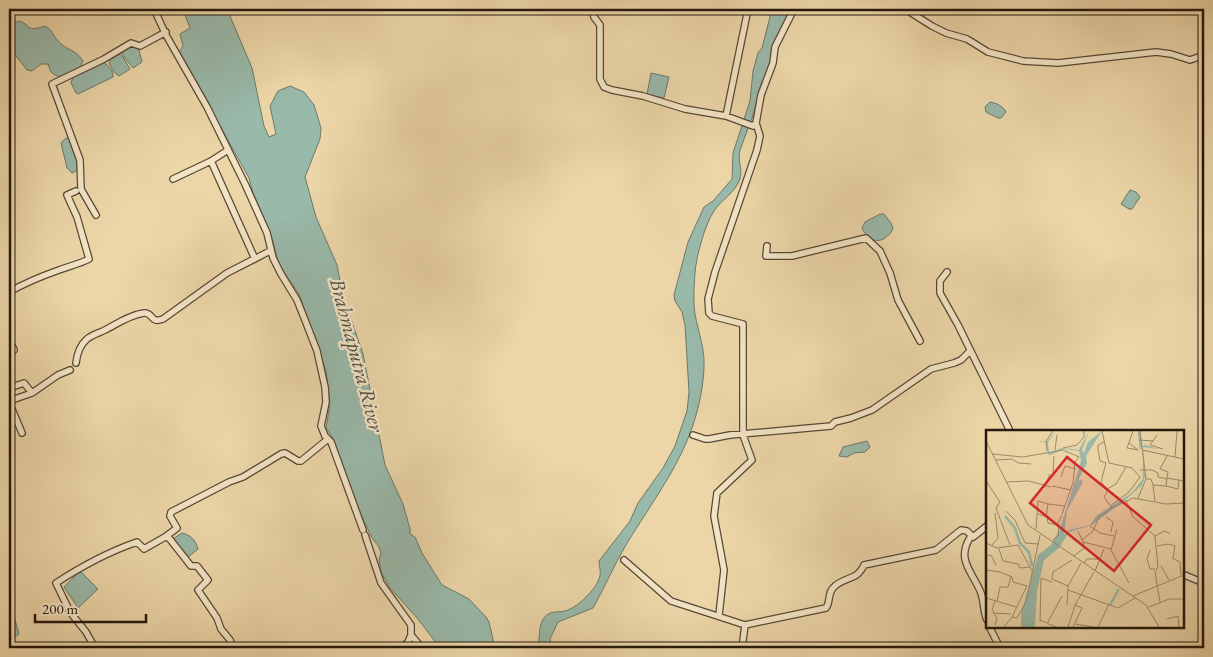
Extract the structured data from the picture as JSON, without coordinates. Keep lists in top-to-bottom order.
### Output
{
  "water": ["Brahmaputra River"],
  "scale_bar": "200 m"
}
